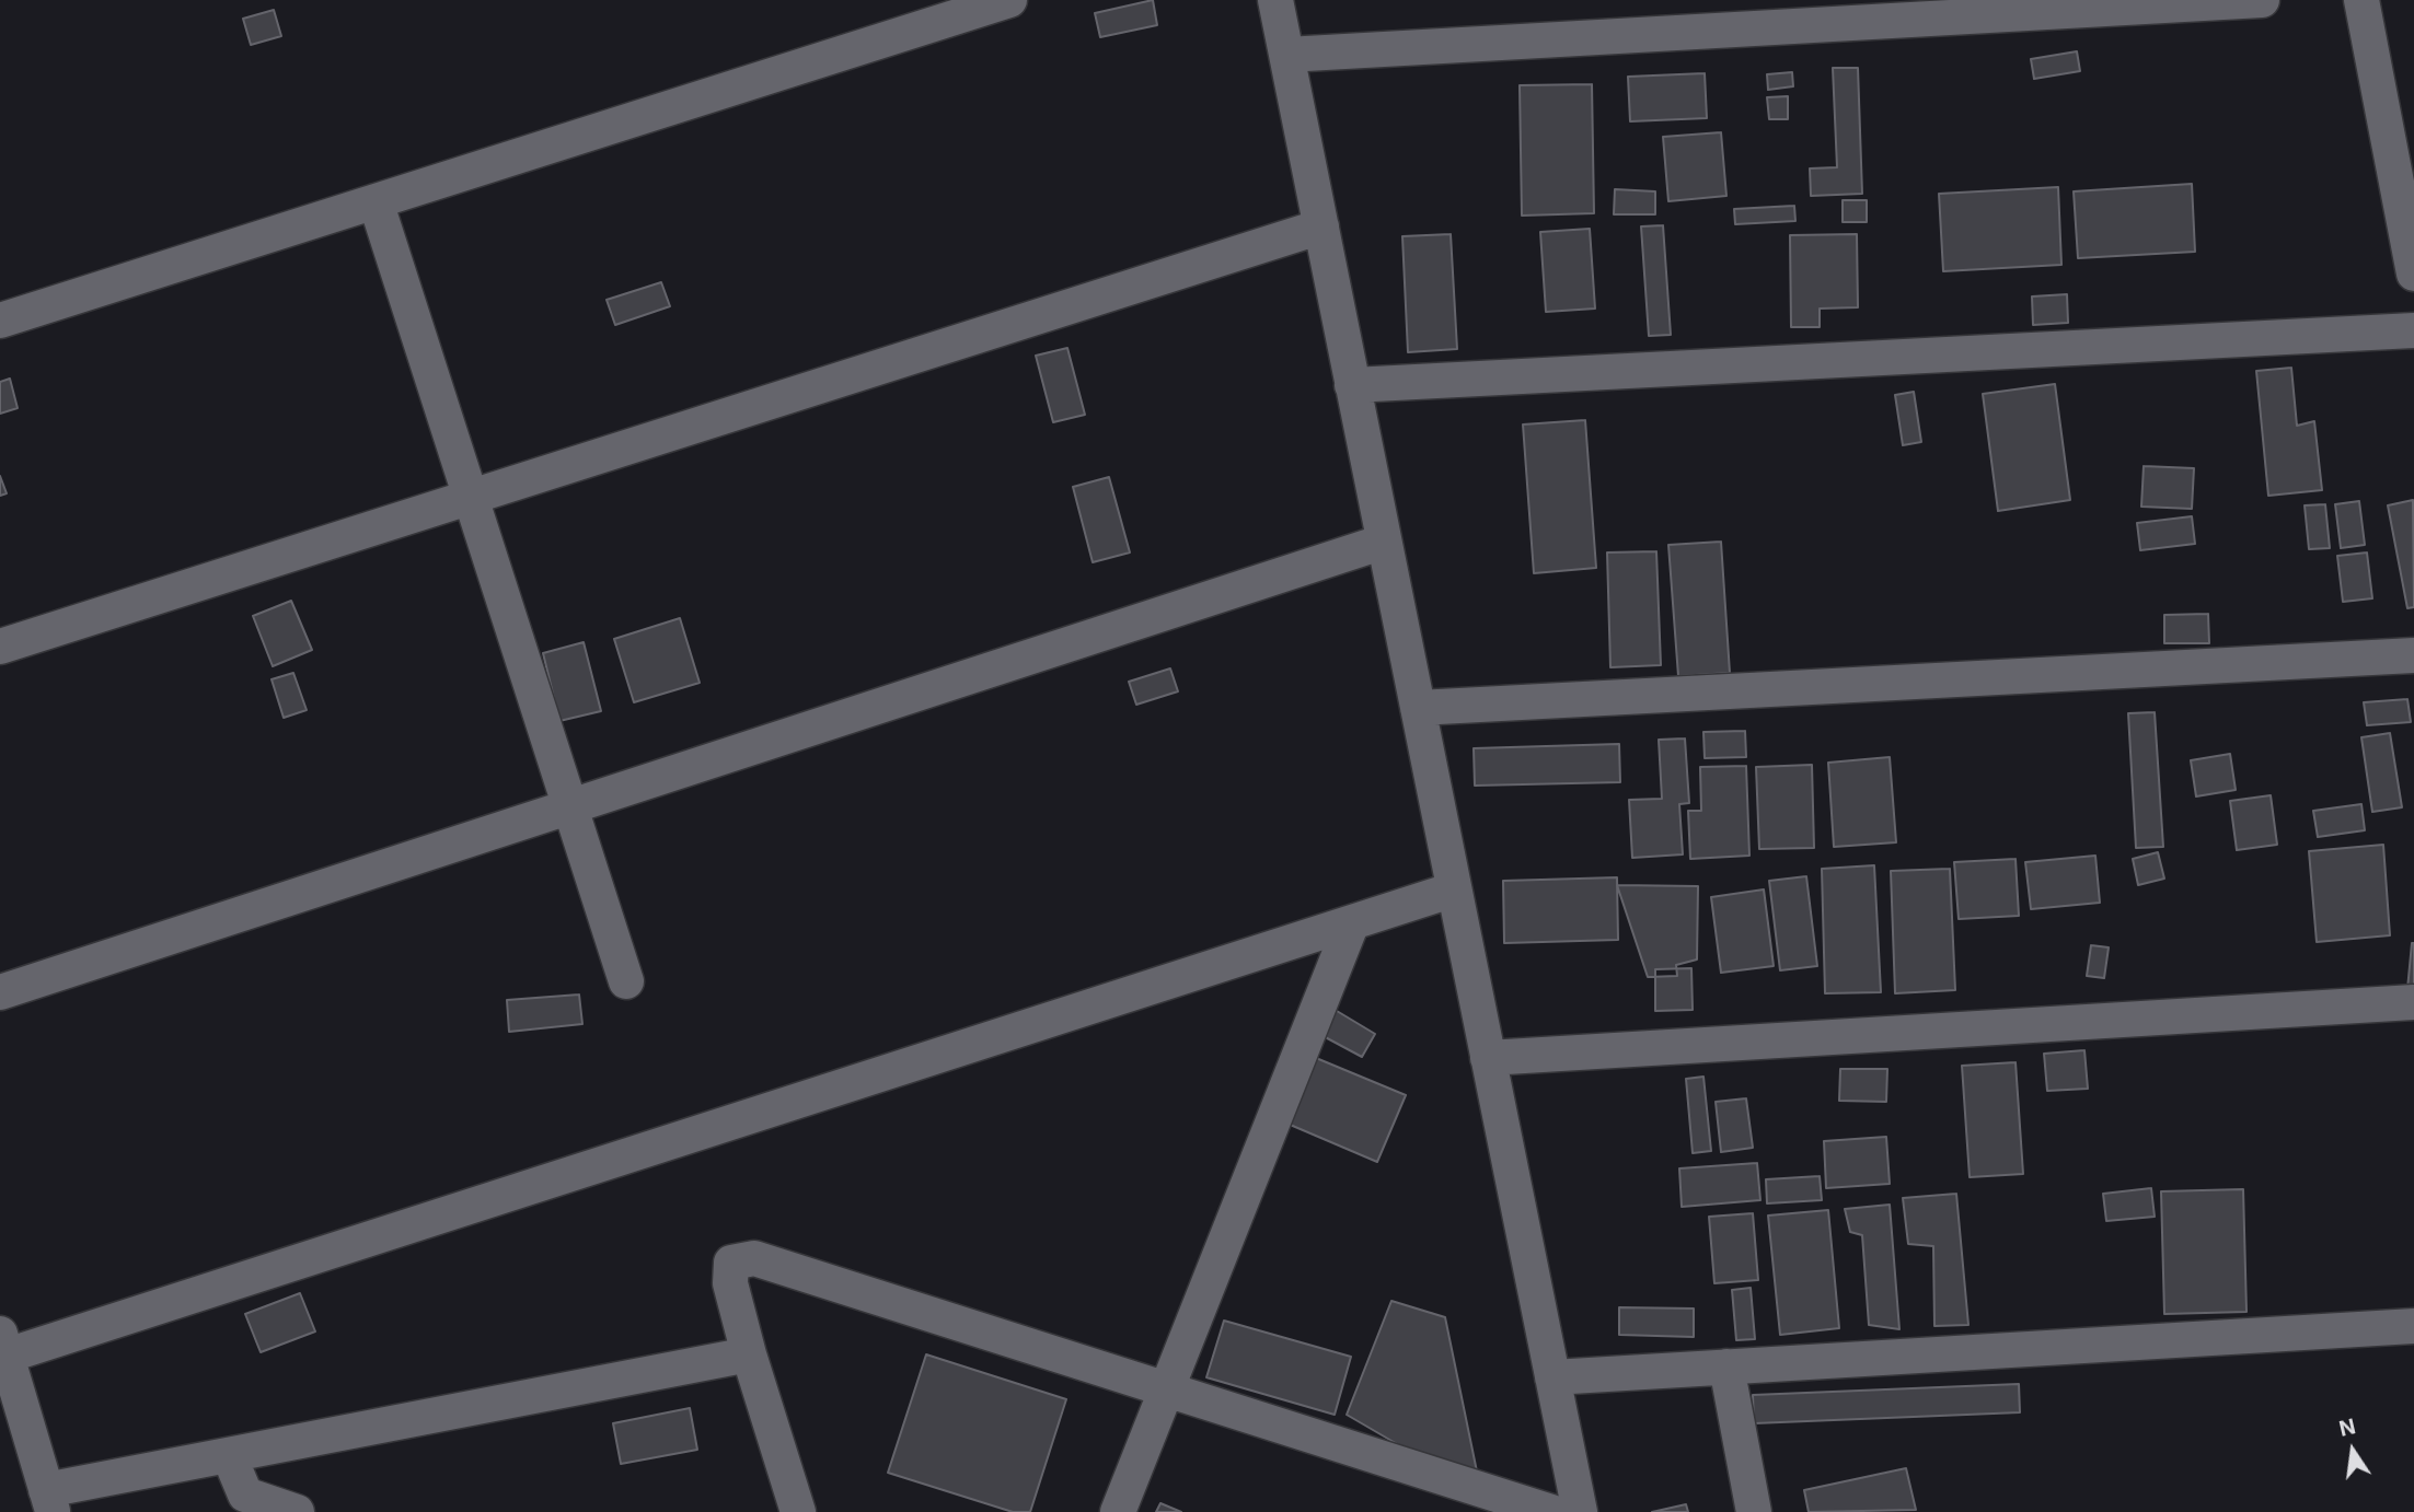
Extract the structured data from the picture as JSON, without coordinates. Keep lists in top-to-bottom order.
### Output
{
  "north": "top"
}
